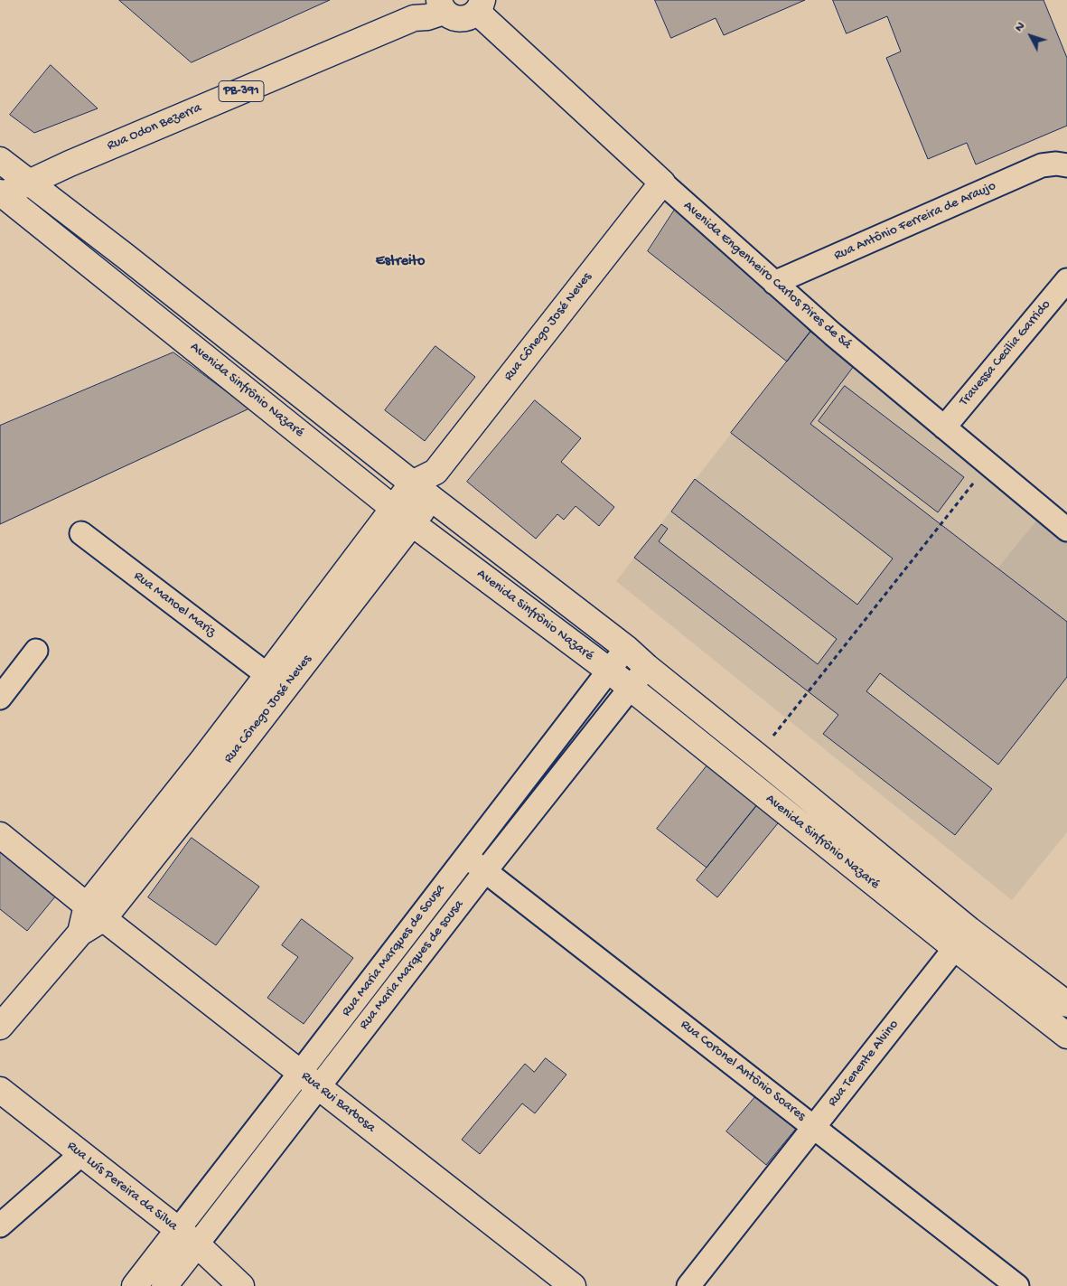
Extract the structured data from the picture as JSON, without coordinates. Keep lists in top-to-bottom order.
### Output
{
  "streets": {
    "street": [
      "PB-391",
      "Rua Odon Bezerra",
      "Rua Antônio Ferreira de Araujo",
      "Avenida Engenheiro Carlos Pires de Sá",
      "Rua Cônego José Neves",
      "Travessa Cecilia Garrido",
      "Avenida Sinfrônio Nazaré",
      "Rua Manoel Mariz",
      "Rua Maria Marques de Sousa",
      "Rua Maria Marques de sousa",
      "Rua Tenente Alvino",
      "Rua Coronel Antônio Soares",
      "Rua Rui Barbosa",
      "Rua Luís Pereira da Silva"
    ]
  },
  "crossings": [
    ["PB-391", "Rua Odon Bezerra"],
    ["PB-391", "Avenida Sinfrônio Nazaré"],
    ["Rua Odon Bezerra", "Avenida Sinfrônio Nazaré"],
    ["Rua Antônio Ferreira de Araujo", "Avenida Engenheiro Carlos Pires de Sá"],
    ["Avenida Engenheiro Carlos Pires de Sá", "Rua Cônego José Neves"],
    ["Avenida Engenheiro Carlos Pires de Sá", "Travessa Cecilia Garrido"],
    ["Rua Cônego José Neves", "Avenida Sinfrônio Nazaré"],
    ["Rua Cônego José Neves", "Rua Manoel Mariz"],
    ["Rua Cônego José Neves", "Rua Rui Barbosa"],
    ["Avenida Sinfrônio Nazaré", "Rua Maria Marques de Sousa"],
    ["Avenida Sinfrônio Nazaré", "Rua Maria Marques de sousa"],
    ["Avenida Sinfrônio Nazaré", "Rua Tenente Alvino"],
    ["Rua Maria Marques de Sousa", "Rua Maria Marques de sousa"],
    ["Rua Maria Marques de Sousa", "Rua Coronel Antônio Soares"],
    ["Rua Maria Marques de Sousa", "Rua Rui Barbosa"],
    ["Rua Maria Marques de sousa", "Rua Coronel Antônio Soares"],
    ["Rua Maria Marques de sousa", "Rua Rui Barbosa"],
    ["Rua Maria Marques de sousa", "Rua Luís Pereira da Silva"],
    ["Rua Tenente Alvino", "Rua Coronel Antônio Soares"]
  ],
  "districts": ["Estreito"],
  "north": "top left"
}
